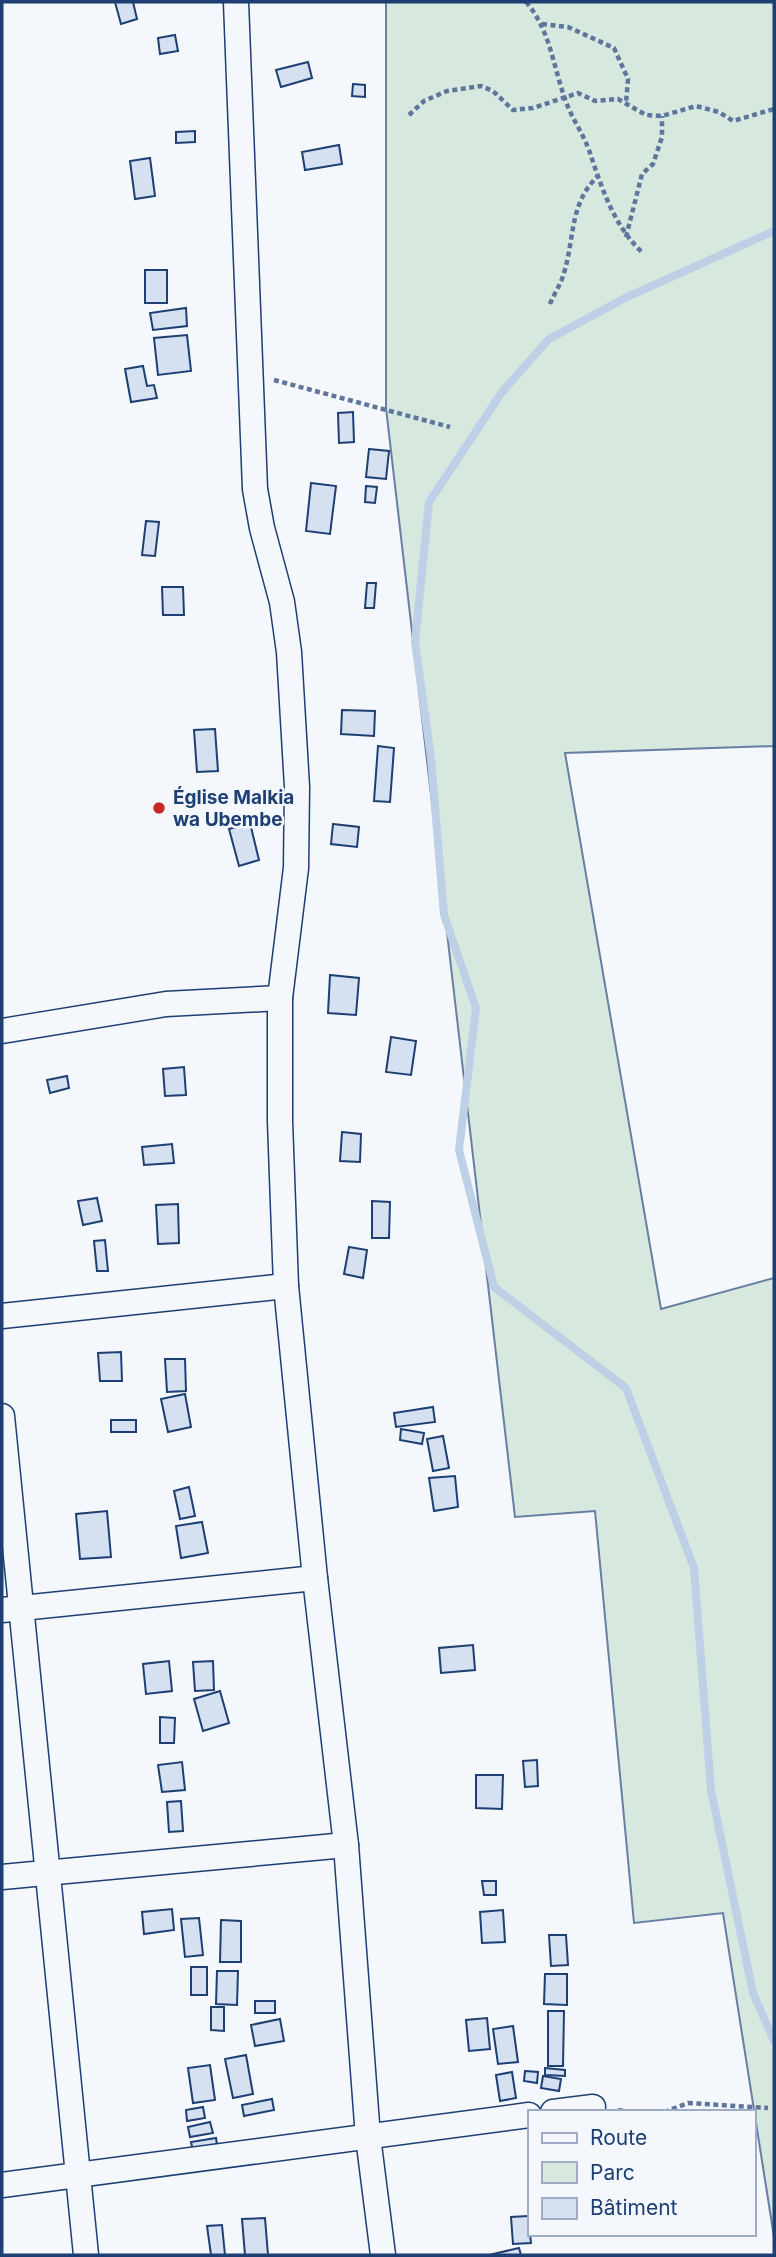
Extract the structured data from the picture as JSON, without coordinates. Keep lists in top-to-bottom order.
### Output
{
  "places": ["Église Malkia wa Ubembe"],
  "legend": ["Route", "Parc", "Bâtiment"]
}
